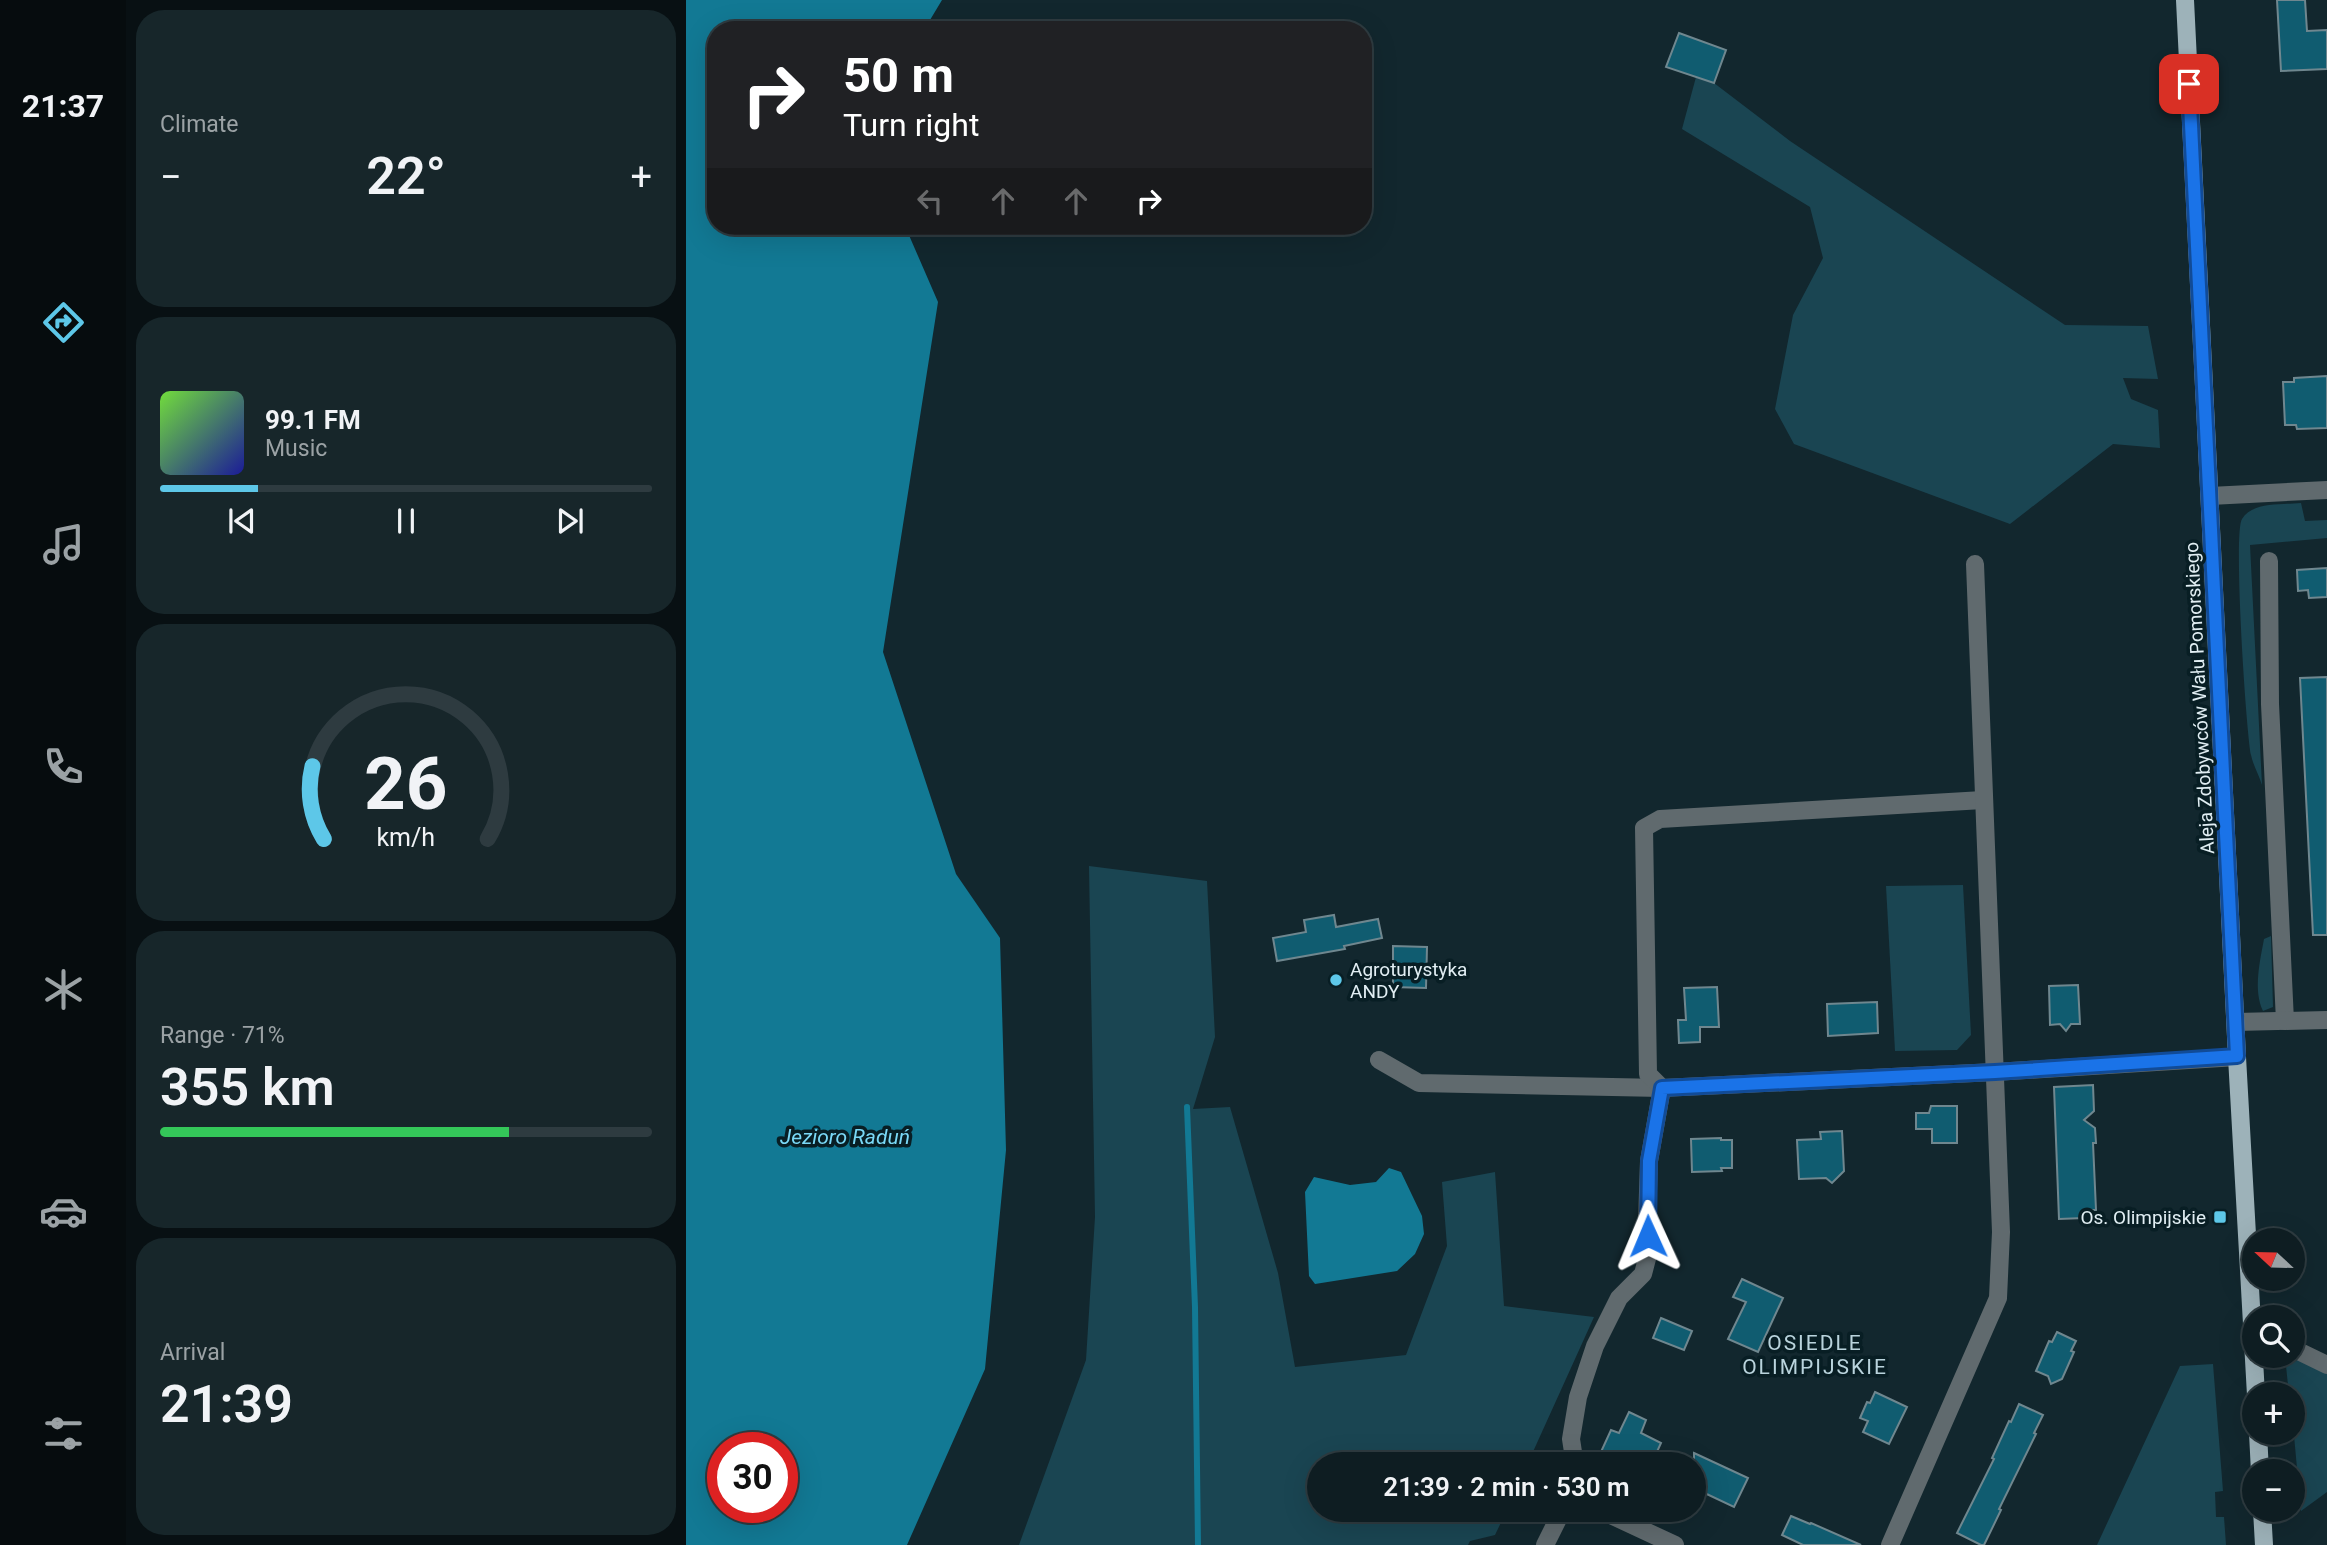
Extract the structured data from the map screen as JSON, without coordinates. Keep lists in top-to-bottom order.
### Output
{
  "streets": {
    "main road": ["Aleja Zdobywców Wału Pomorskiego"]
  },
  "districts": ["OSIEDLE OLIMPIJSKIE"],
  "water": ["Jezioro Raduń"],
  "places": {
    "other": ["Agroturystyka ANDY"],
    "transit": ["Os. Olimpijskie"]
  },
  "north": "left",
  "page": {
    "tabs": "21:37",
    "tile": [
      "Climate",
      ["Range · 71%", "355 km"],
      ["Arrival", "21:39"]
    ],
    "turn": ["50 m", "Turn right"],
    "heat": ["−", "22°", "+"],
    "song": ["99.1 FM", "Music"],
    "map_buttons": ["+", "−"],
    "limit": "30",
    "trip": "21:39 · 2 min · 530 m",
    "gauge": ["26", "km/h"]
  }
}
